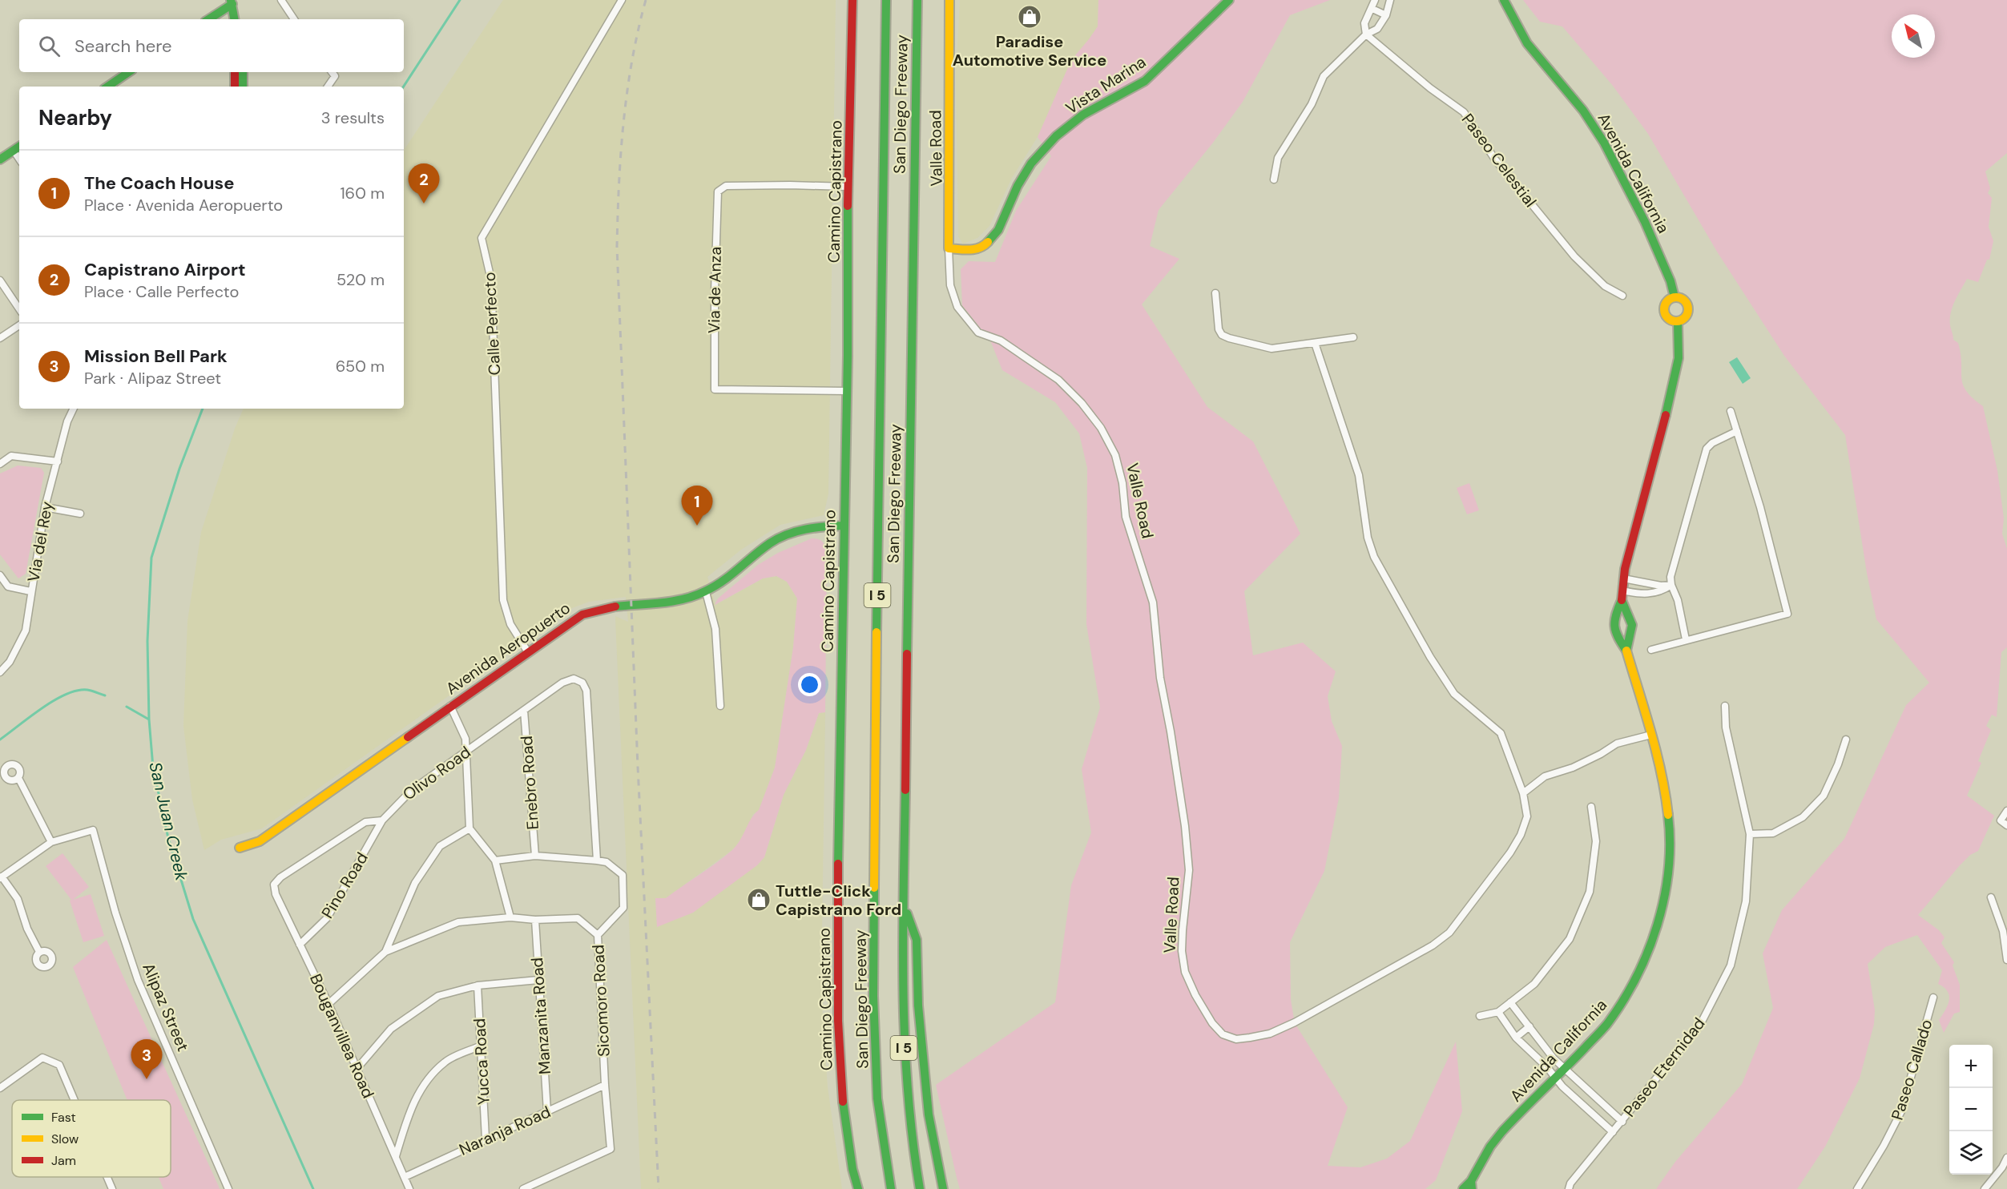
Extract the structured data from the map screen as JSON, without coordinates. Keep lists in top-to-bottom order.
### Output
{
  "streets": {
    "main road": [
      "Vista Marina",
      "San Diego Freeway",
      "Valle Road",
      "Avenida California",
      "Camino Capistrano",
      "I 5",
      "Avenida Aeropuerto"
    ],
    "street": [
      "Paseo Celestial",
      "Via de Anza",
      "Calle Perfecto",
      "Via del Rey",
      "Olivo Road",
      "Enebro Road",
      "Pino Road",
      "Sicomoro Road",
      "Alipaz Street",
      "Manzanita Road",
      "Bouganvillea Road",
      "Yucca Road",
      "Paseo Eternidad",
      "Paseo Callado",
      "Naranja Road"
    ]
  },
  "crossings": [
    ["Vista Marina", "Valle Road"],
    ["Camino Capistrano", "Via de Anza"],
    ["Camino Capistrano", "Avenida Aeropuerto"],
    ["Calle Perfecto", "Avenida Aeropuerto"],
    ["Olivo Road", "Enebro Road"],
    ["Olivo Road", "Pino Road"],
    ["Olivo Road", "Sicomoro Road"],
    ["Olivo Road", "Bouganvillea Road"],
    ["Pino Road", "Bouganvillea Road"],
    ["Sicomoro Road", "Naranja Road"],
    ["Manzanita Road", "Naranja Road"],
    ["Bouganvillea Road", "Naranja Road"],
    ["Yucca Road", "Naranja Road"]
  ],
  "water": ["San Juan Creek"],
  "places": {
    "shop": ["Paradise Automotive Service", "Tuttle-Click Capistrano Ford"]
  },
  "legend": ["Fast", "Slow", "Jam"],
  "north": "top left",
  "page": {
    "search": "Search here",
    "heading": ["Nearby", "3 results"],
    "list": [
      {
        "mark": "1",
        "name": "The Coach House",
        "note": "Place · Avenida Aeropuerto",
        "value": "160 m"
      },
      {
        "mark": "2",
        "name": "Capistrano Airport",
        "note": "Place · Calle Perfecto",
        "value": "520 m"
      },
      {
        "mark": "3",
        "name": "Mission Bell Park",
        "note": "Park · Alipaz Street",
        "value": "650 m"
      }
    ],
    "pins": ["2", "1", "3"],
    "map_buttons": ["+", "−"]
  }
}
